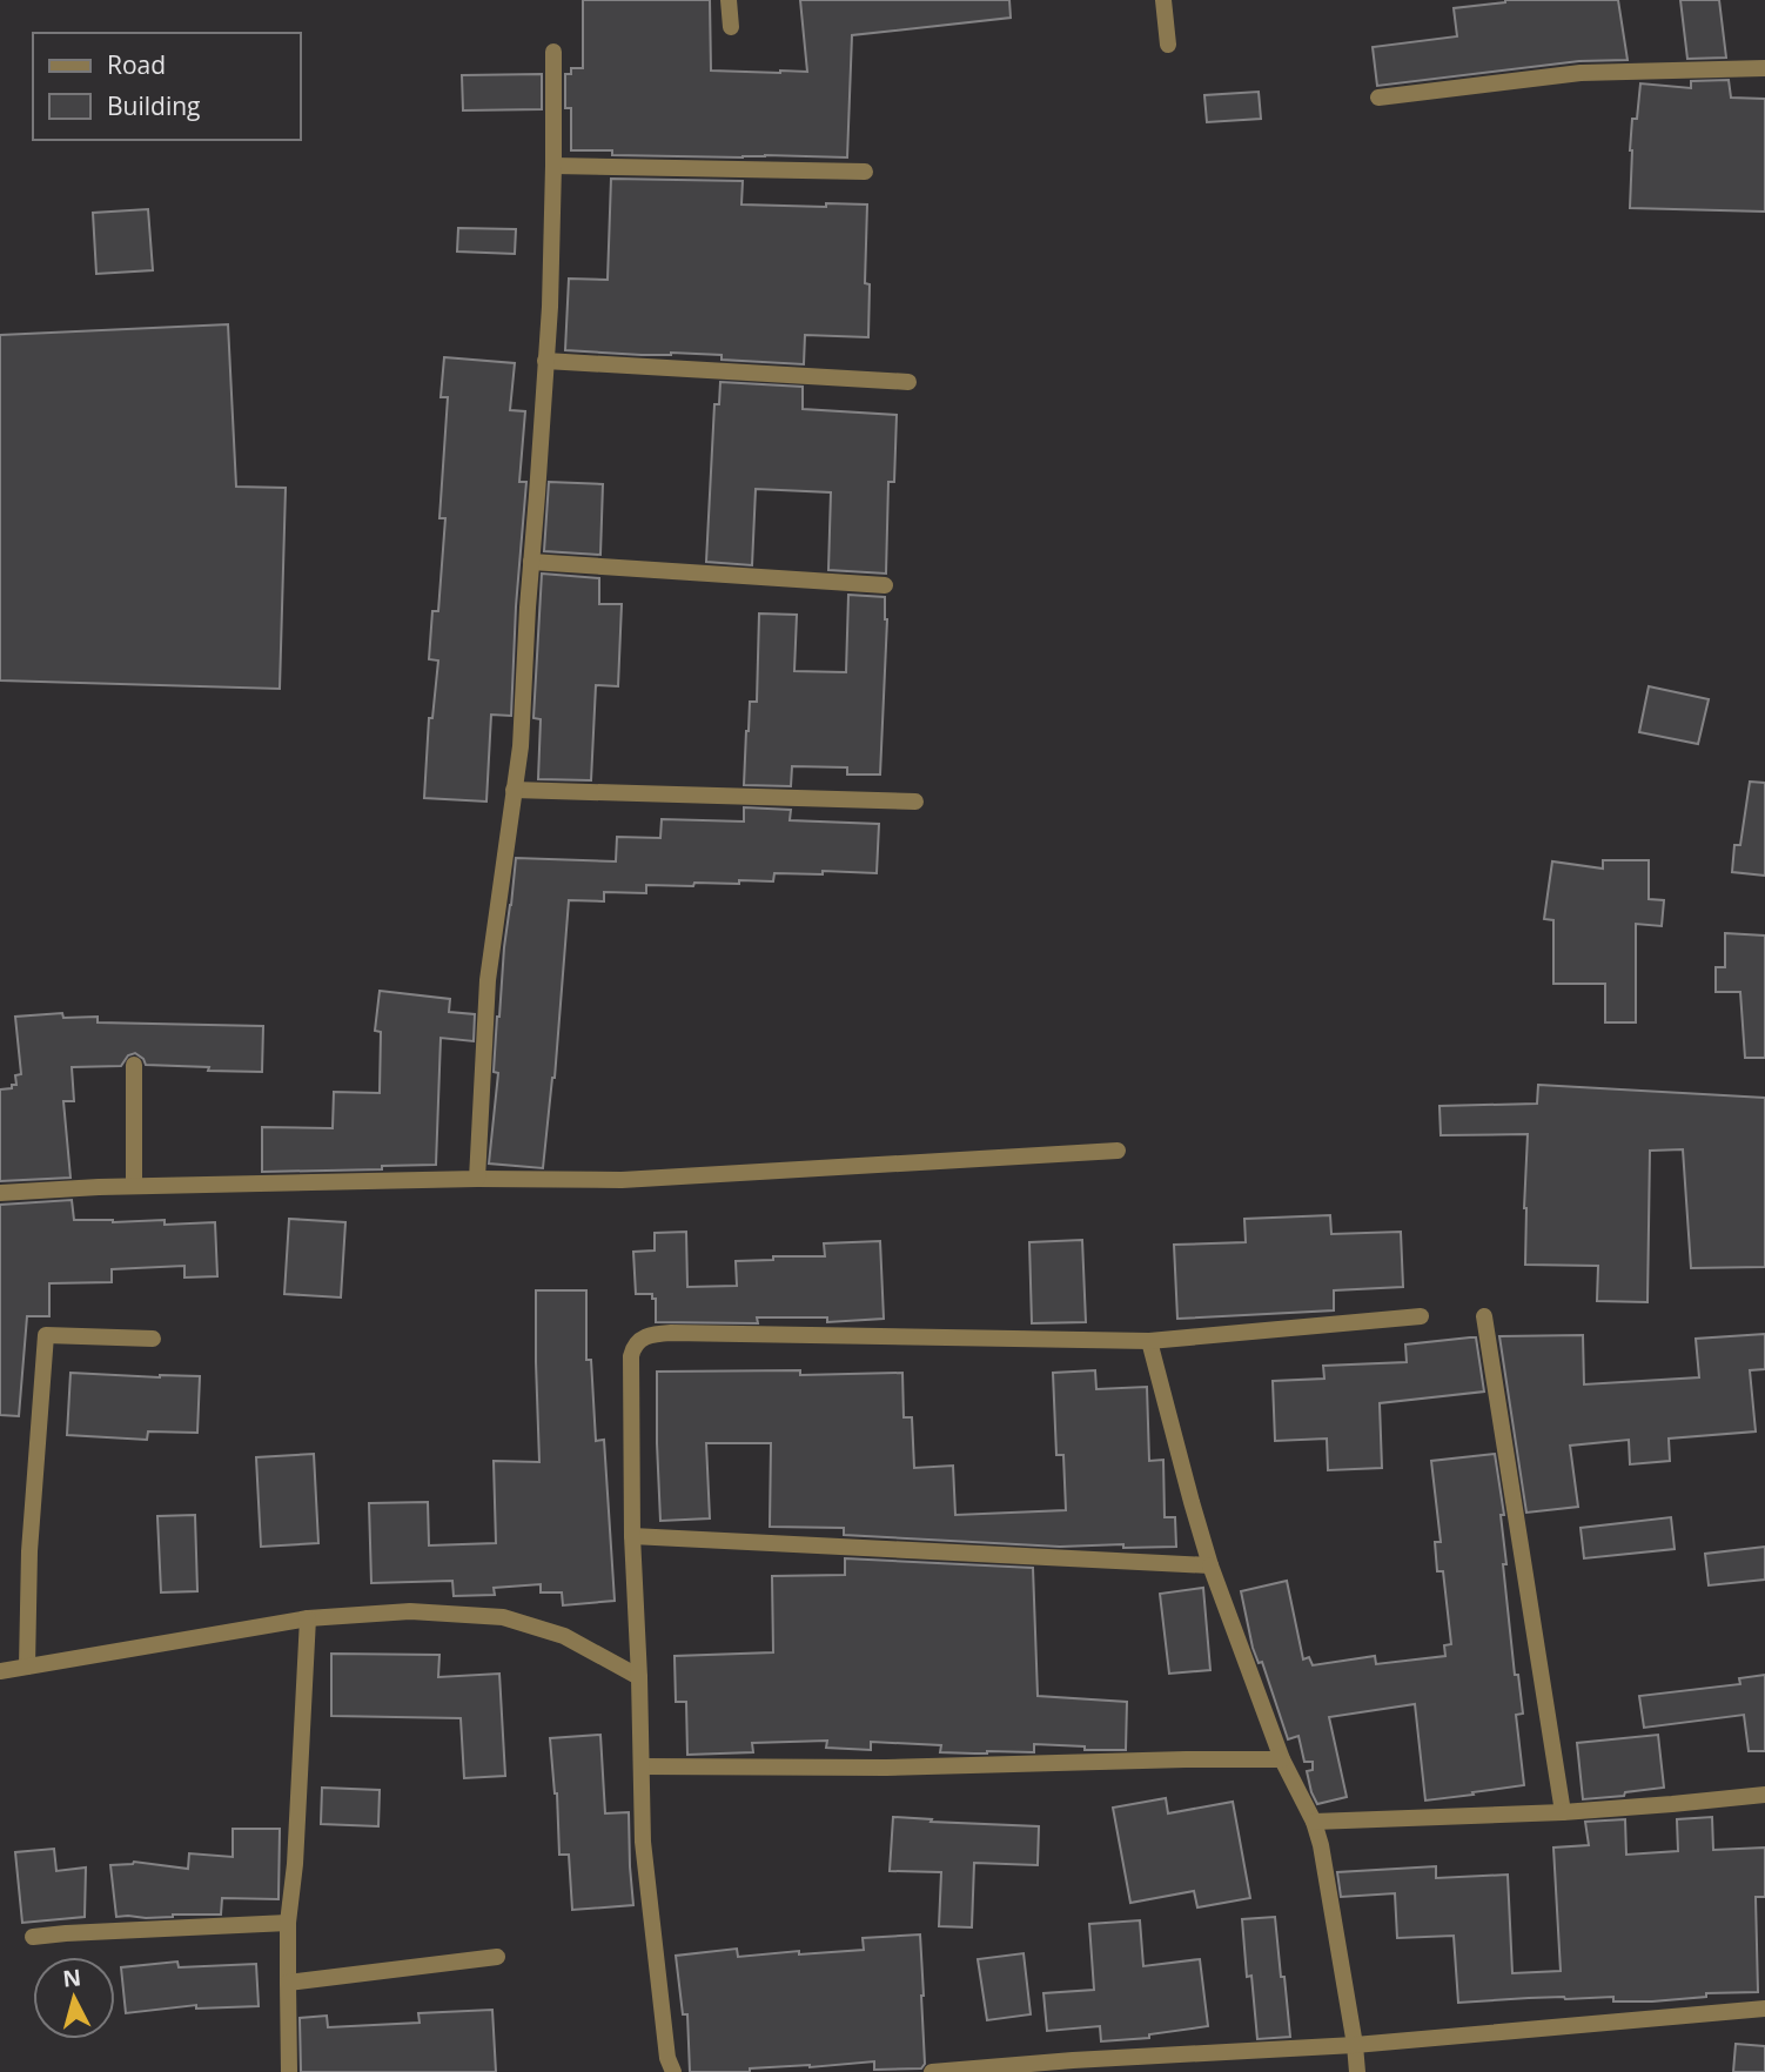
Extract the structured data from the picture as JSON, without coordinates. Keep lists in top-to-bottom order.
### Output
{
  "legend": ["Road", "Building"],
  "north": "top"
}
